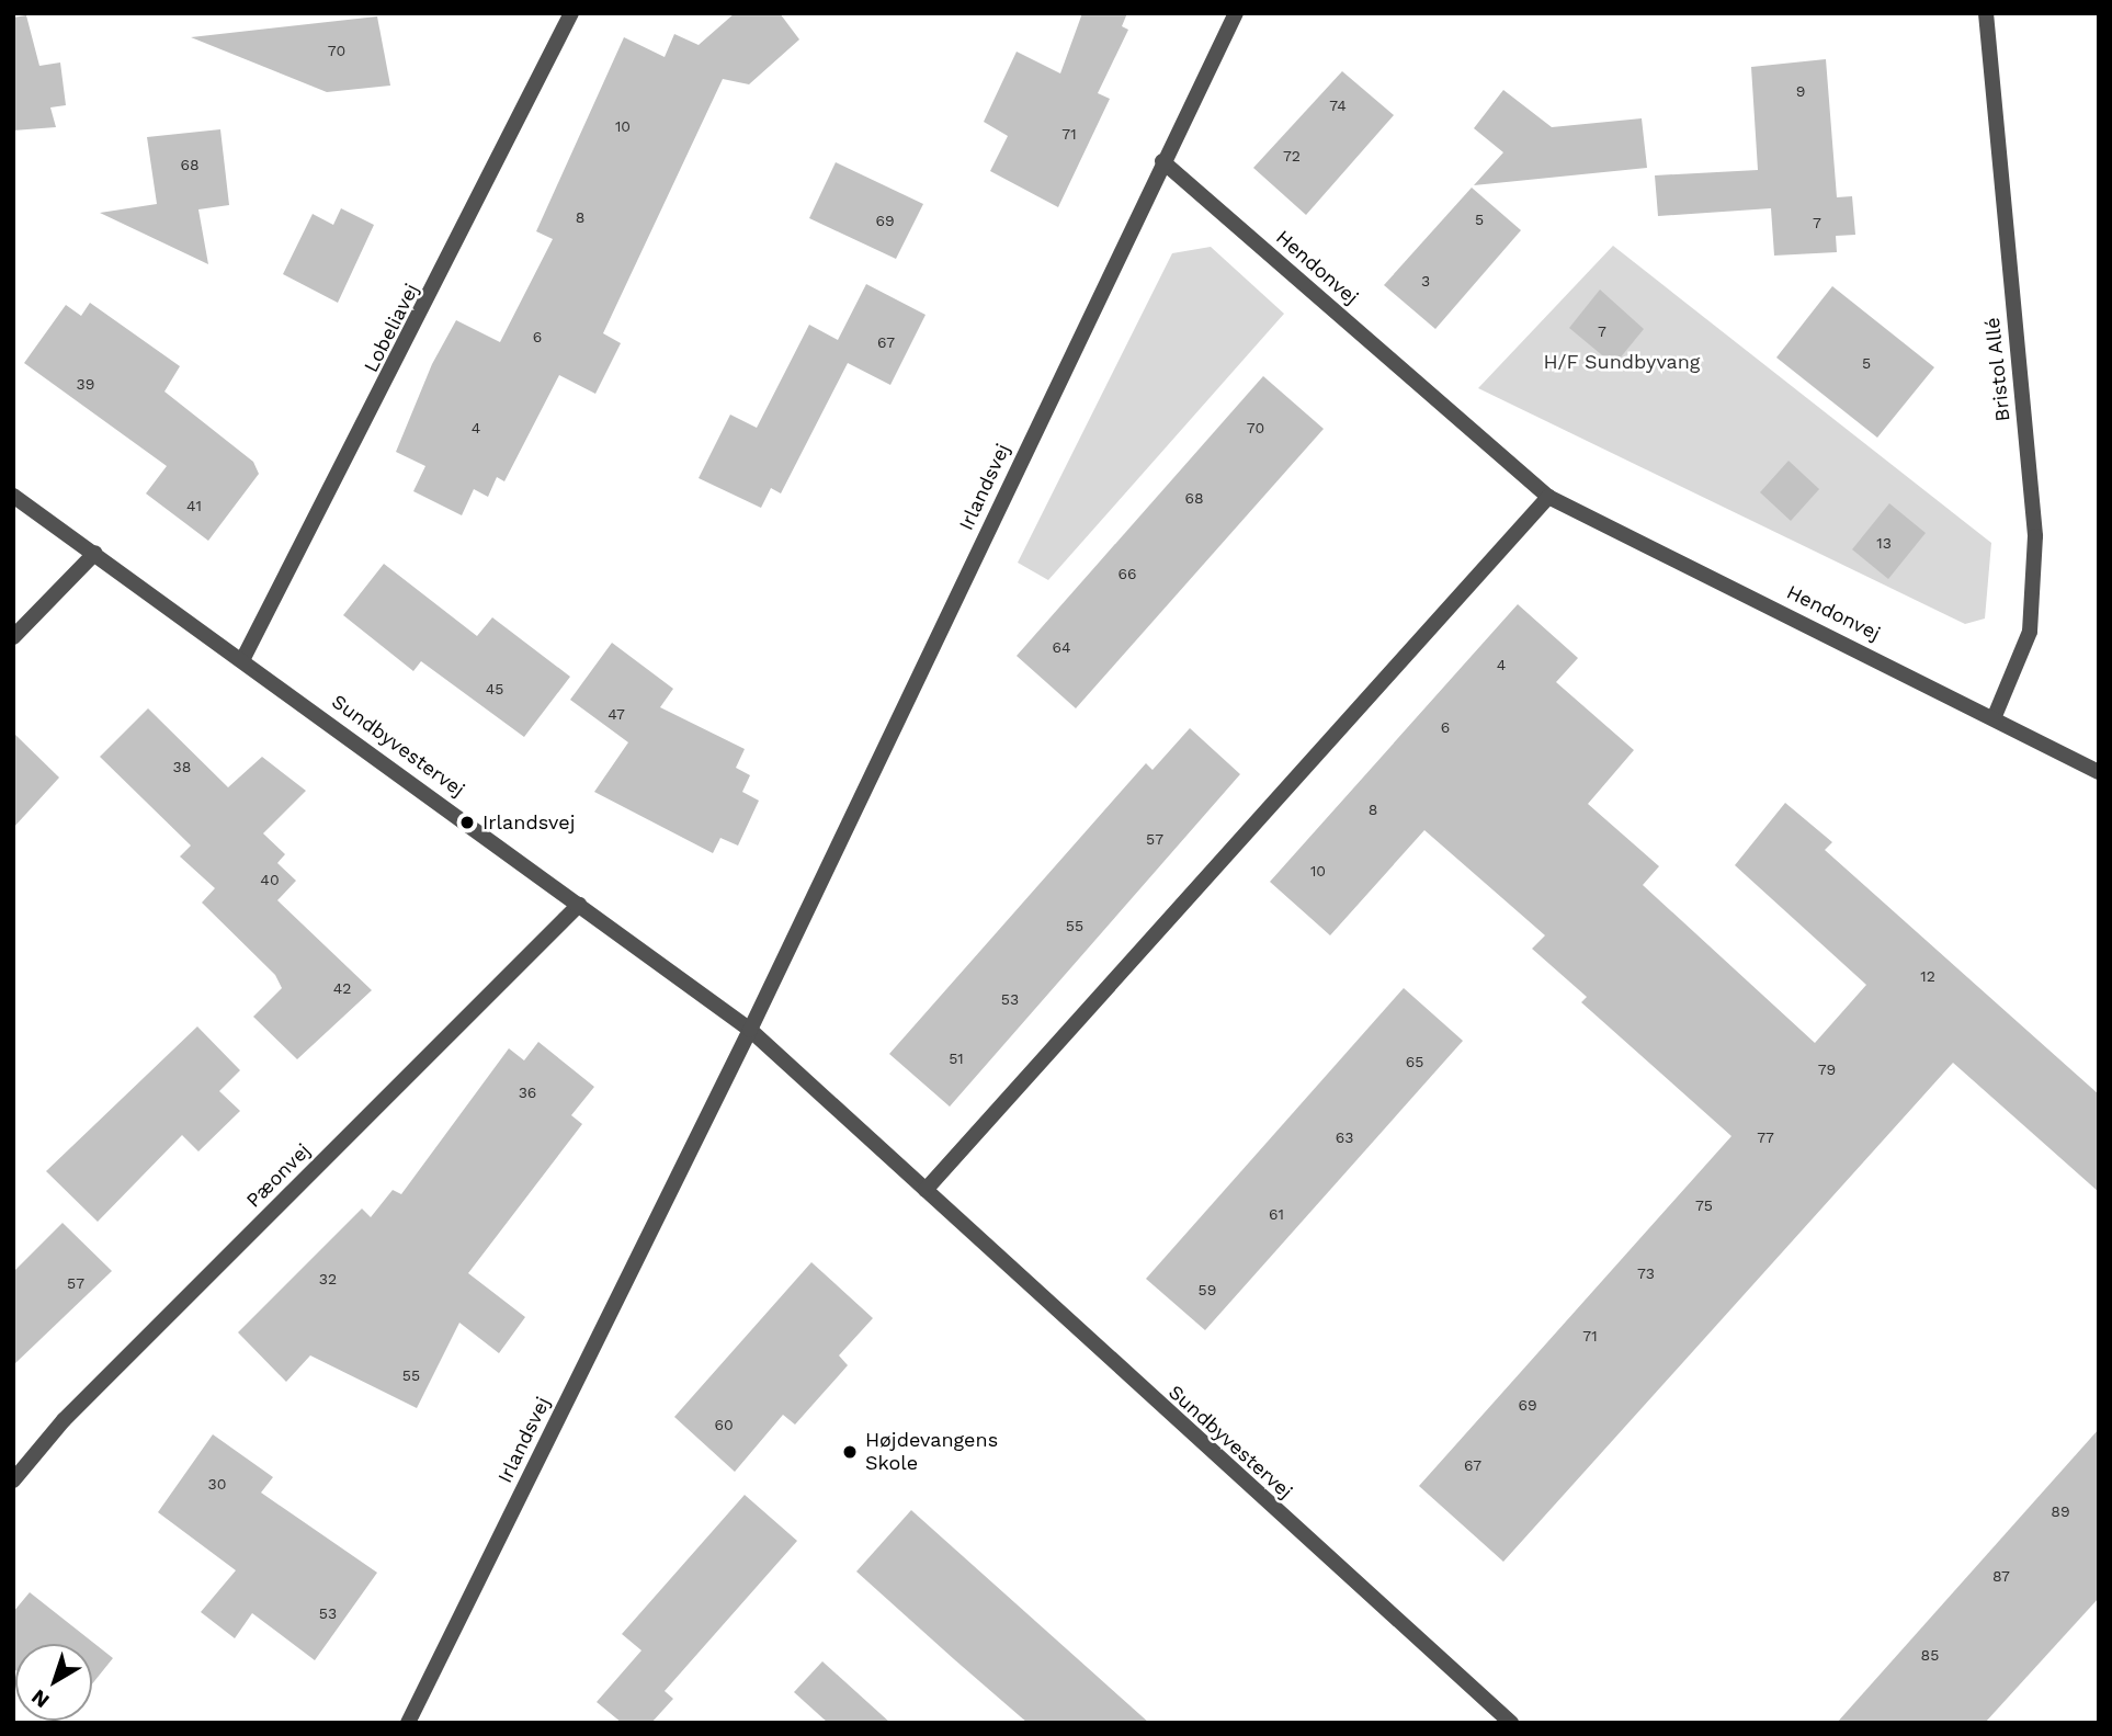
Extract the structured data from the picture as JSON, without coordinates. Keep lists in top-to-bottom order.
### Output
{
  "streets": {
    "street": [
      "Hendonvej",
      "Lobeliavej",
      "Bristol Allé",
      "Irlandsvej",
      "Sundbyvestervej",
      "Pæonvej"
    ]
  },
  "crossings": [
    ["Hendonvej", "Bristol Allé"],
    ["Hendonvej", "Irlandsvej"],
    ["Lobeliavej", "Sundbyvestervej"],
    ["Irlandsvej", "Sundbyvestervej"],
    ["Sundbyvestervej", "Pæonvej"]
  ],
  "parks": ["H/F Sundbyvang"],
  "places": ["Irlandsvej", "Højdevangens Skole"],
  "house_numbers": [
    "70",
    "9",
    "74",
    "10",
    "71",
    "72",
    "68",
    "8",
    "5",
    "69",
    "7",
    "3",
    "7",
    "6",
    "67",
    "5",
    "39",
    "4",
    "70",
    "68",
    "41",
    "13",
    "66",
    "64",
    "4",
    "45",
    "47",
    "6",
    "38",
    "8",
    "57",
    "10",
    "40",
    "55",
    "12",
    "42",
    "53",
    "51",
    "65",
    "79",
    "36",
    "63",
    "77",
    "75",
    "61",
    "73",
    "32",
    "57",
    "59",
    "71",
    "55",
    "69",
    "60",
    "67",
    "30",
    "89",
    "87",
    "53",
    "85"
  ],
  "north": "bottom left"
}
